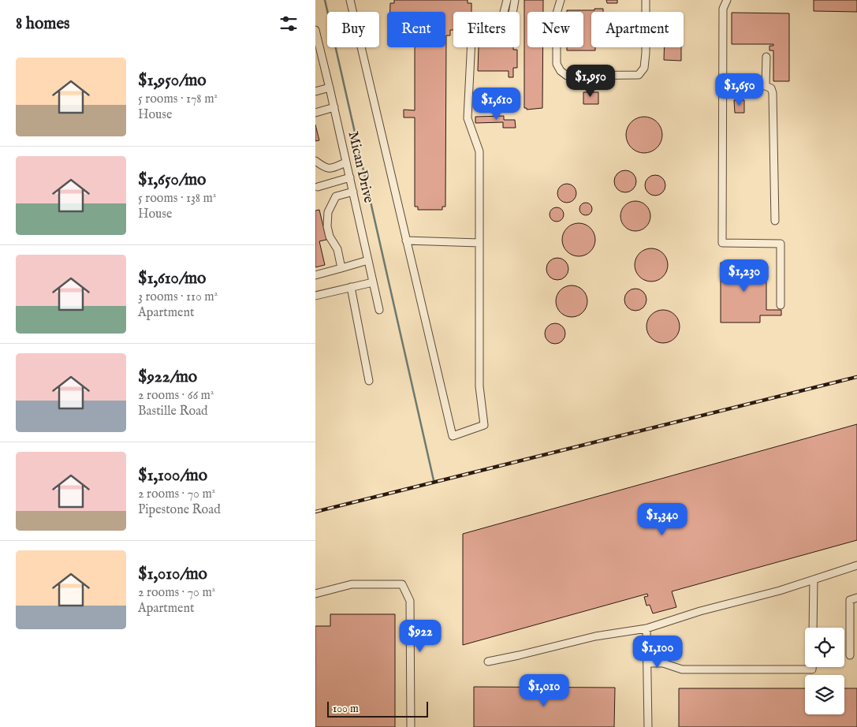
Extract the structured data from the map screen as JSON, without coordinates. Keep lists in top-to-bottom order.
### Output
{
  "streets": {
    "street": ["Mican Drive"]
  },
  "scale_bar": "100 m",
  "page": {
    "heading": "8 homes",
    "chip": [
      "Buy",
      "Rent",
      "Filters",
      "New",
      "Apartment"
    ],
    "list": [
      {
        "name": "$1,950/mo",
        "note": "5 rooms · 178 m² · House"
      },
      {
        "name": "$1,650/mo",
        "note": "5 rooms · 138 m² · House"
      },
      {
        "name": "$1,610/mo",
        "note": "3 rooms · 110 m² · Apartment"
      },
      {
        "name": "$922/mo",
        "note": "2 rooms · 66 m² · Bastille Road"
      },
      {
        "name": "$1,100/mo",
        "note": "2 rooms · 70 m² · Pipestone Road"
      },
      {
        "name": "$1,010/mo",
        "note": "2 rooms · 70 m² · Apartment"
      }
    ],
    "price": [
      "$1,950",
      "$1,650",
      "$1,610",
      "$1,230",
      "$1,340",
      "$922",
      "$1,100",
      "$1,010"
    ],
    "scale": "100 m"
  }
}
